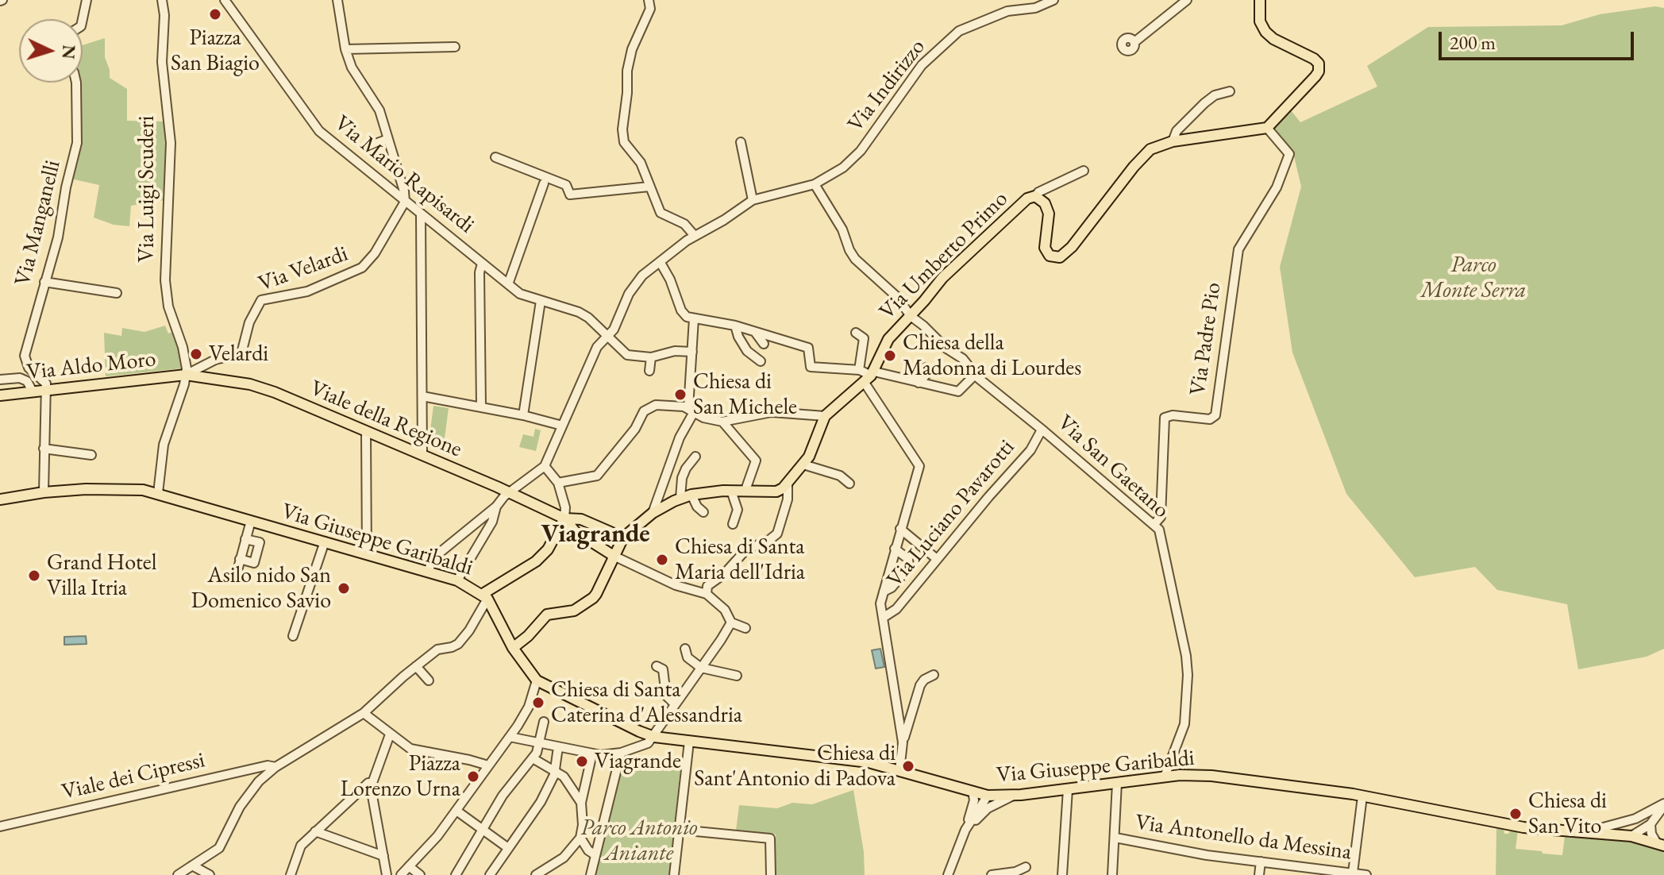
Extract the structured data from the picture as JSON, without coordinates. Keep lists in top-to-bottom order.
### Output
{
  "streets": {
    "main road": [
      "Via Umberto Primo",
      "Via Aldo Moro",
      "Viale della Regione",
      "Via Giuseppe Garibaldi"
    ],
    "street": [
      "Via Indirizzo",
      "Via Mario Rapisardi",
      "Via Luigi Scuderi",
      "Via Manganelli",
      "Via Velardi",
      "Via Padre Pio",
      "Via San Gaetano",
      "Via Luciano Pavarotti",
      "Viale dei Cipressi",
      "Via Antonello da Messina"
    ]
  },
  "crossings": [
    ["Via Indirizzo", "Via Mario Rapisardi"],
    ["Via Indirizzo", "Via San Gaetano"],
    ["Via Mario Rapisardi", "Via Velardi"],
    ["Via Luigi Scuderi", "Via Velardi"],
    ["Via Luigi Scuderi", "Via Aldo Moro"],
    ["Via Luigi Scuderi", "Viale della Regione"],
    ["Via Manganelli", "Via Aldo Moro"],
    ["Via Umberto Primo", "Via Padre Pio"],
    ["Via Umberto Primo", "Via San Gaetano"],
    ["Via Velardi", "Via Aldo Moro"],
    ["Via Velardi", "Viale della Regione"],
    ["Via Padre Pio", "Via San Gaetano"],
    ["Via Aldo Moro", "Viale della Regione"],
    ["Via San Gaetano", "Via Luciano Pavarotti"],
    ["Via San Gaetano", "Via Giuseppe Garibaldi"]
  ],
  "districts": ["Viagrande"],
  "parks": ["Parco Monte Serra", "Parco Antonio Aniante"],
  "places": [
    "Piazza San Biagio",
    "Velardi",
    "Chiesa della Madonna di Lourdes",
    "Chiesa di San Michele",
    "Chiesa di Santa Maria dell'Idria",
    "Grand Hotel Villa Itria",
    "Asilo nido San Domenico Savio",
    "Chiesa di Santa Caterina d'Alessandria",
    "Viagrande",
    "Chiesa di Sant'Antonio di Padova",
    "Piazza Lorenzo Urna",
    "Chiesa di San Vito"
  ],
  "scale_bar": "200 m",
  "north": "right"
}
